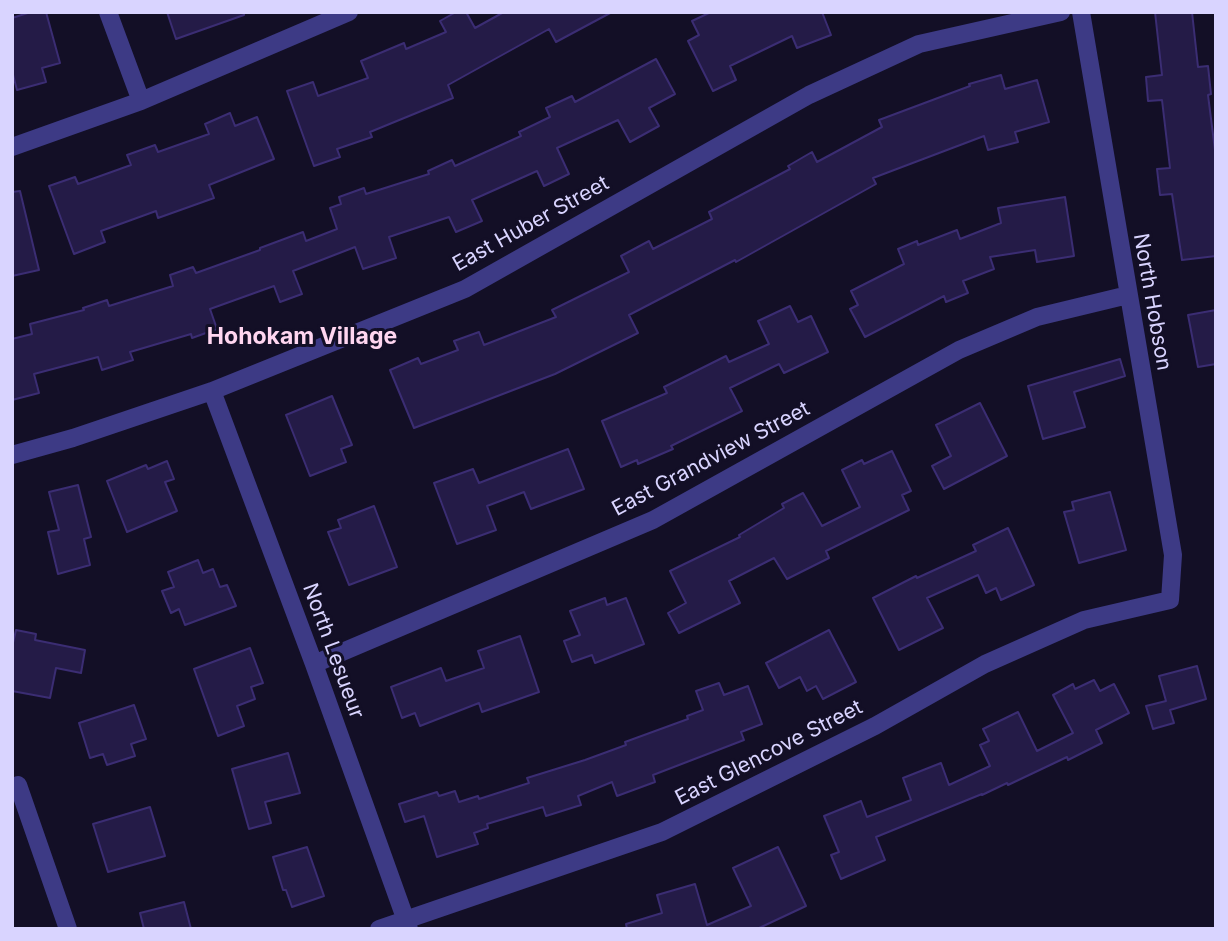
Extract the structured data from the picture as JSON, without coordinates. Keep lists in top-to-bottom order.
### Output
{
  "streets": {
    "street": [
      "East Huber Street",
      "North Hobson",
      "East Grandview Street",
      "North Lesueur",
      "East Glencove Street"
    ]
  },
  "crossings": [
    ["East Huber Street", "North Lesueur"],
    ["North Hobson", "East Grandview Street"],
    ["North Hobson", "East Glencove Street"],
    ["East Grandview Street", "North Lesueur"],
    ["North Lesueur", "East Glencove Street"]
  ],
  "districts": ["Hohokam Village"]
}
